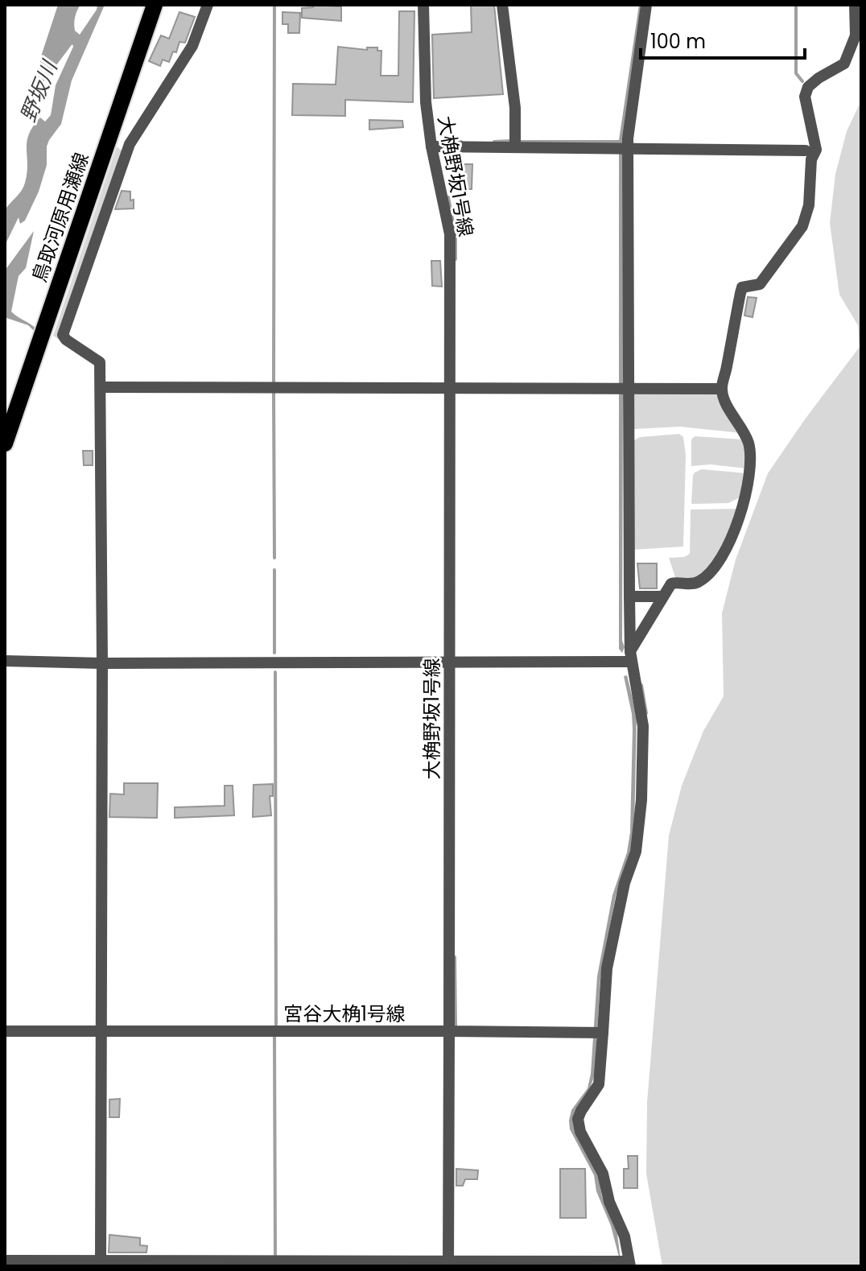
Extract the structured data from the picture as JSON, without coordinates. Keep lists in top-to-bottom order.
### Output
{
  "streets": {
    "main road": ["鳥取河原用瀬線"],
    "street": ["大桷野坂1号線", "宮谷大桷1号線"]
  },
  "crossings": [
    ["大桷野坂1号線", "宮谷大桷1号線"]
  ],
  "water": ["野坂川"],
  "scale_bar": "100 m"
}
